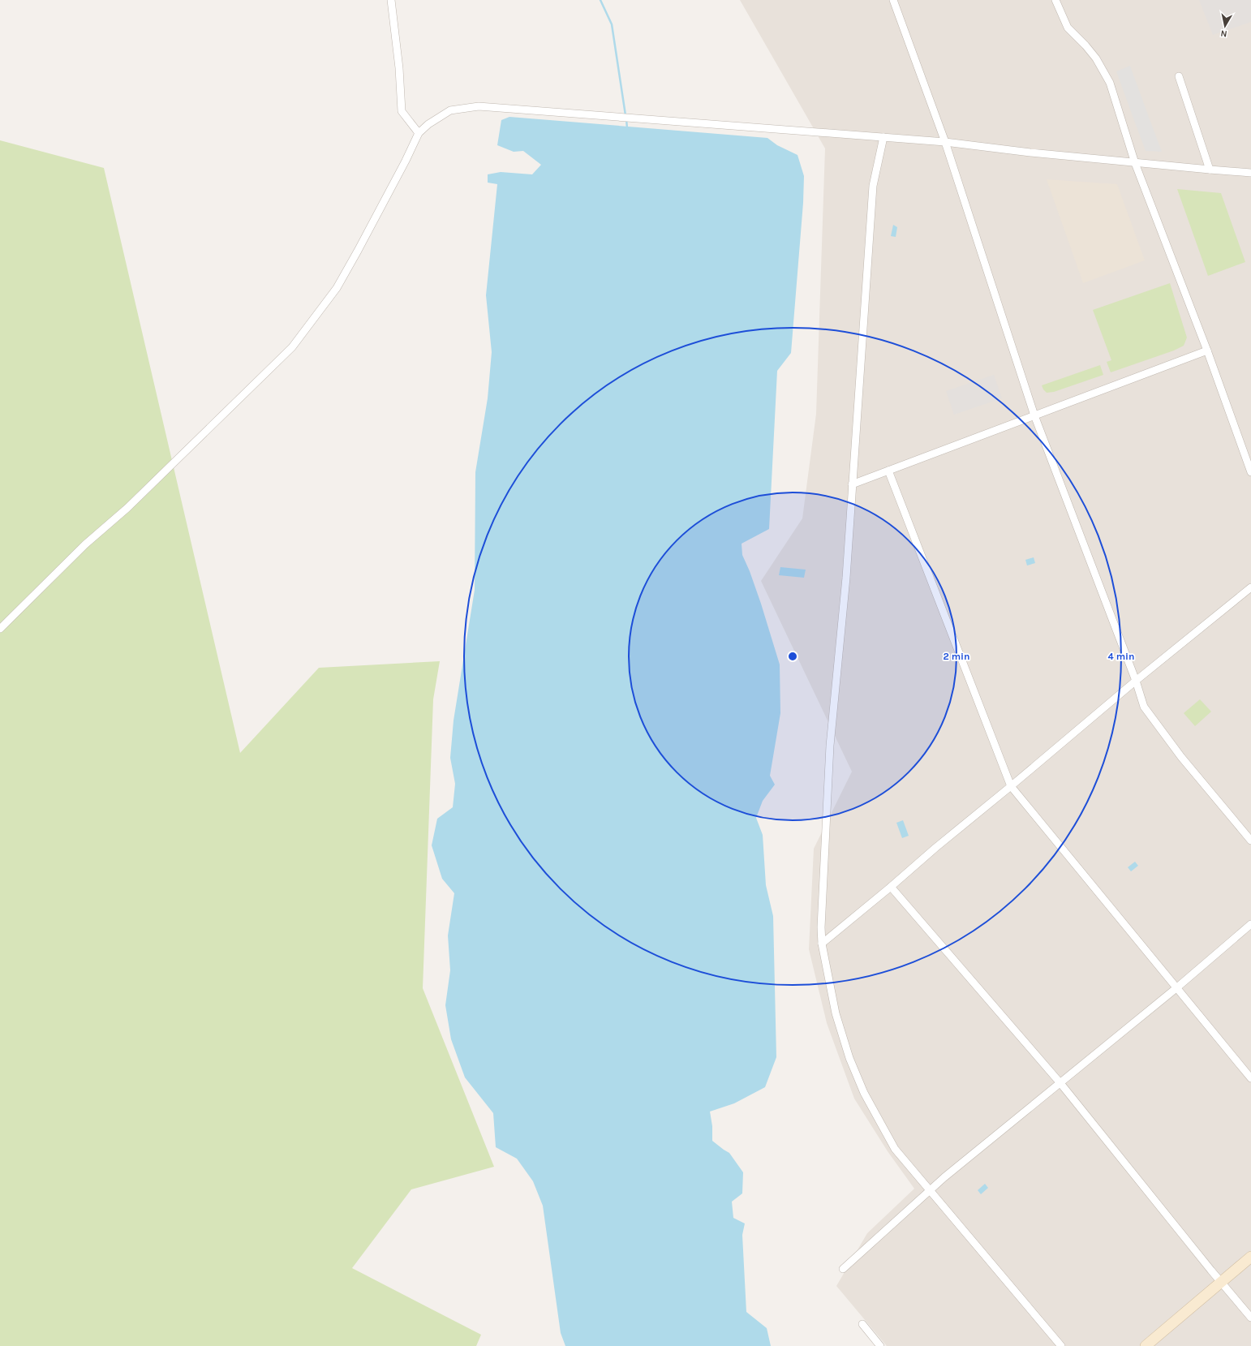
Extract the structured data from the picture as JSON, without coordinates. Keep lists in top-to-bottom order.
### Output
{
  "north": "bottom",
  "rings": ["2 min", "4 min"]
}
